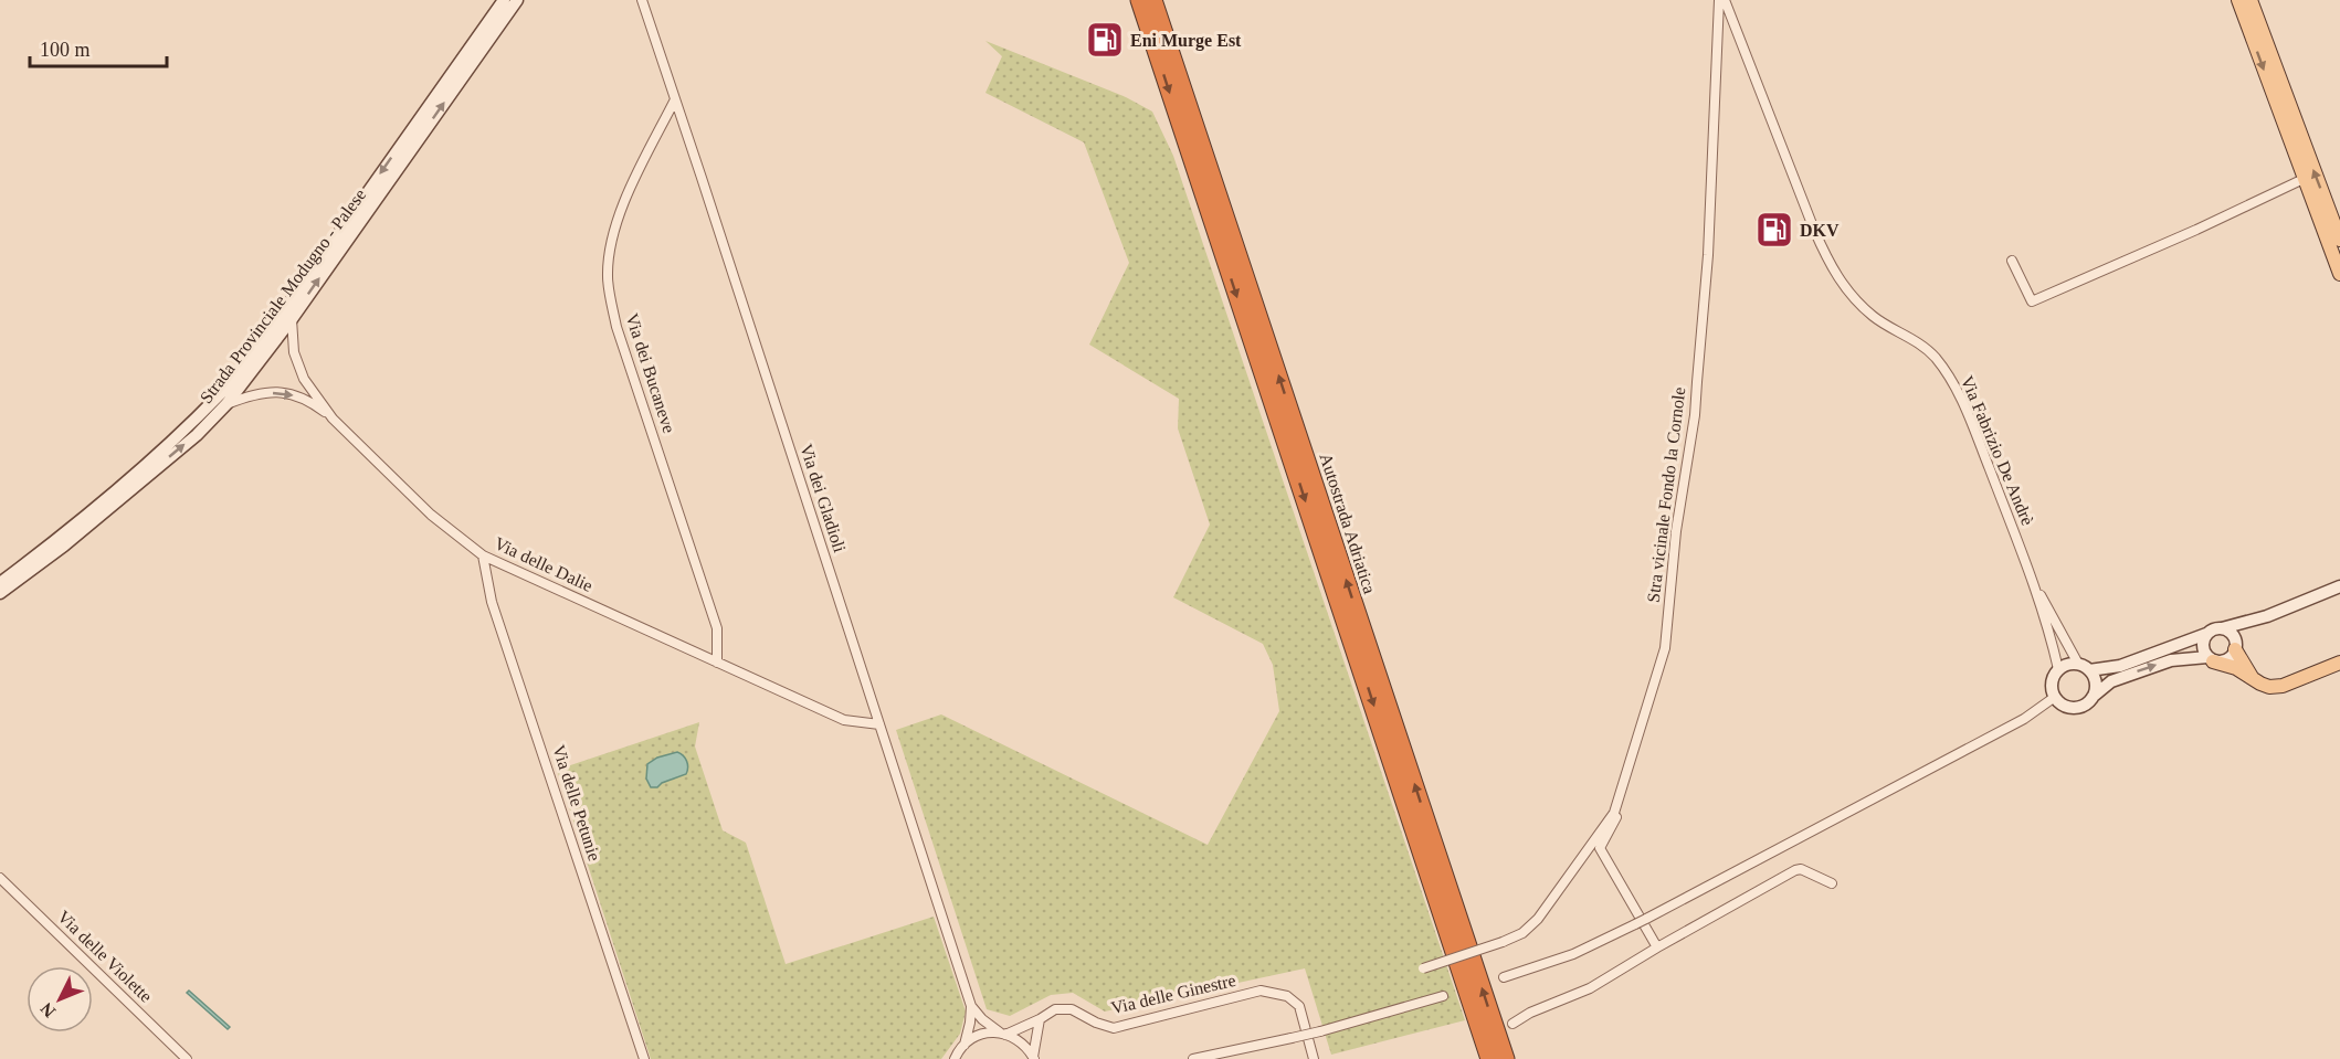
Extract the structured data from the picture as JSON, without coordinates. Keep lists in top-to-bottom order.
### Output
{
  "streets": {
    "highway": ["Autostrada Adriatica"],
    "main road": ["Strada Provinciale Modugno - Palese"],
    "street": [
      "Via dei Bucaneve",
      "Via Fabrizio De Andrè",
      "Stra vicinale Fondo la Cornole",
      "Via dei Gladioli",
      "Via delle Dalie",
      "Via delle Petunie",
      "Via delle Violette",
      "Via delle Ginestre"
    ]
  },
  "crossings": [
    ["Strada Provinciale Modugno - Palese", "Via delle Dalie"],
    ["Via dei Bucaneve", "Via dei Gladioli"],
    ["Via dei Bucaneve", "Via delle Dalie"],
    ["Via dei Gladioli", "Via delle Dalie"],
    ["Via dei Gladioli", "Via delle Ginestre"],
    ["Via delle Dalie", "Via delle Petunie"]
  ],
  "places": {
    "fuel station": ["Eni Murge Est", "DKV"]
  },
  "scale_bar": "100 m",
  "north": "bottom left"
}
